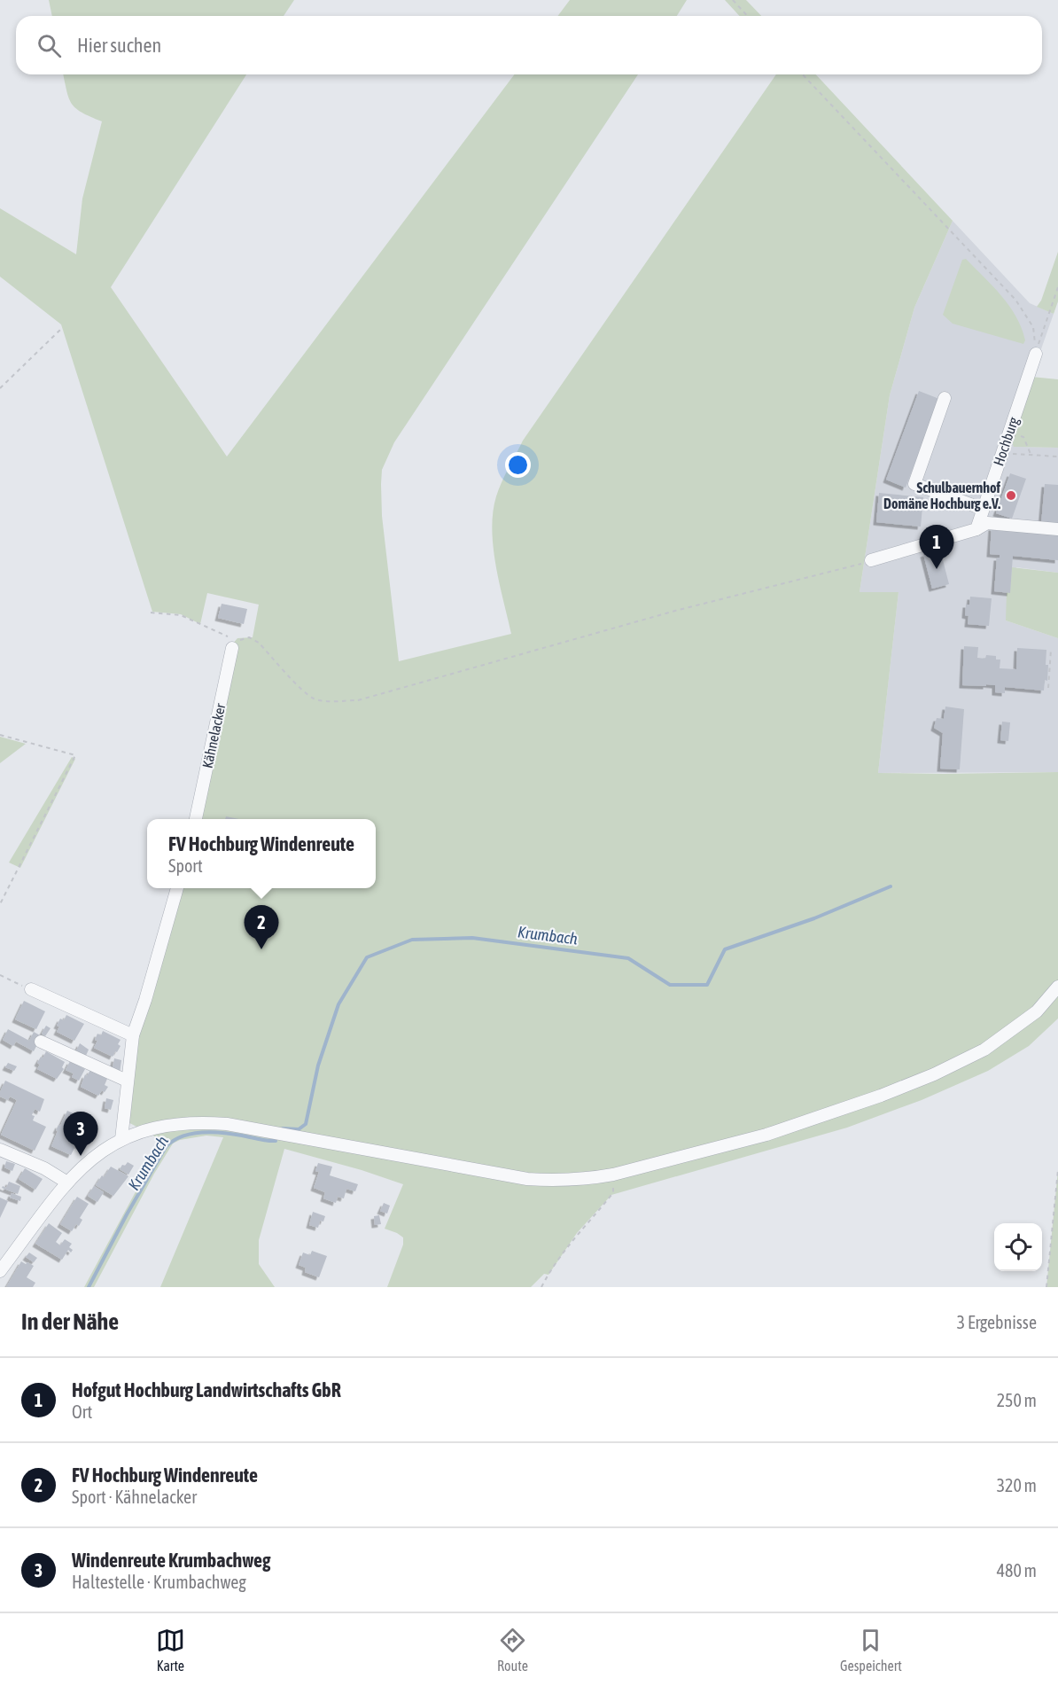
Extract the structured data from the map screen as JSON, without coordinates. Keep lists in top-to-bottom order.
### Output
{
  "streets": {
    "street": ["Hochburg", "Kähnelacker"]
  },
  "water": ["Krumbach"],
  "places": ["Schulbauernhof Domäne Hochburg e.V."],
  "page": {
    "search": "Hier suchen",
    "pins": ["1", "2", "3"],
    "popup": ["FV Hochburg Windenreute", "Sport"],
    "heading": ["In der Nähe", "3 Ergebnisse"],
    "list": [
      {
        "mark": "1",
        "name": "Hofgut Hochburg Landwirtschafts GbR",
        "note": "Ort",
        "value": "250 m"
      },
      {
        "mark": "2",
        "name": "FV Hochburg Windenreute",
        "note": "Sport · Kähnelacker",
        "value": "320 m"
      },
      {
        "mark": "3",
        "name": "Windenreute Krumbachweg",
        "note": "Haltestelle · Krumbachweg",
        "value": "480 m"
      }
    ],
    "nav": ["Karte", "Route", "Gespeichert"]
  }
}
